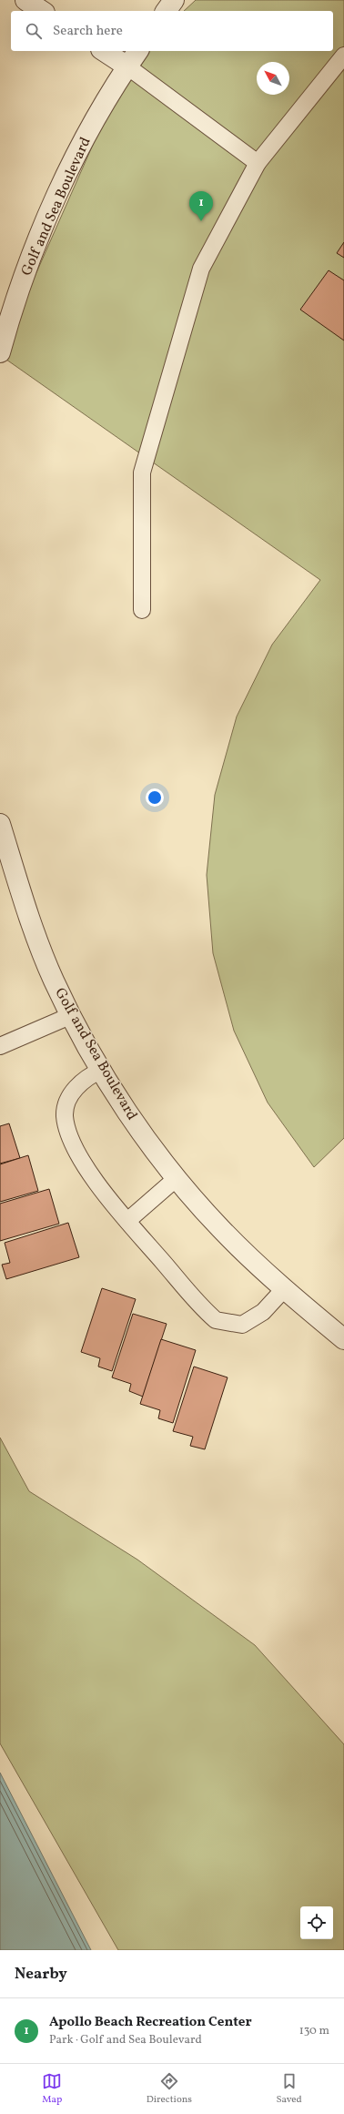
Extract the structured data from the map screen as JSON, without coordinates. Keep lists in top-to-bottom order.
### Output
{
  "streets": {
    "street": ["Golf and Sea Boulevard"]
  },
  "north": "top left",
  "page": {
    "search": "Search here",
    "pins": "1",
    "heading": "Nearby",
    "list": [
      {
        "mark": "1",
        "name": "Apollo Beach Recreation Center",
        "note": "Park · Golf and Sea Boulevard",
        "value": "130 m"
      }
    ],
    "nav": ["Map", "Directions", "Saved"]
  }
}
